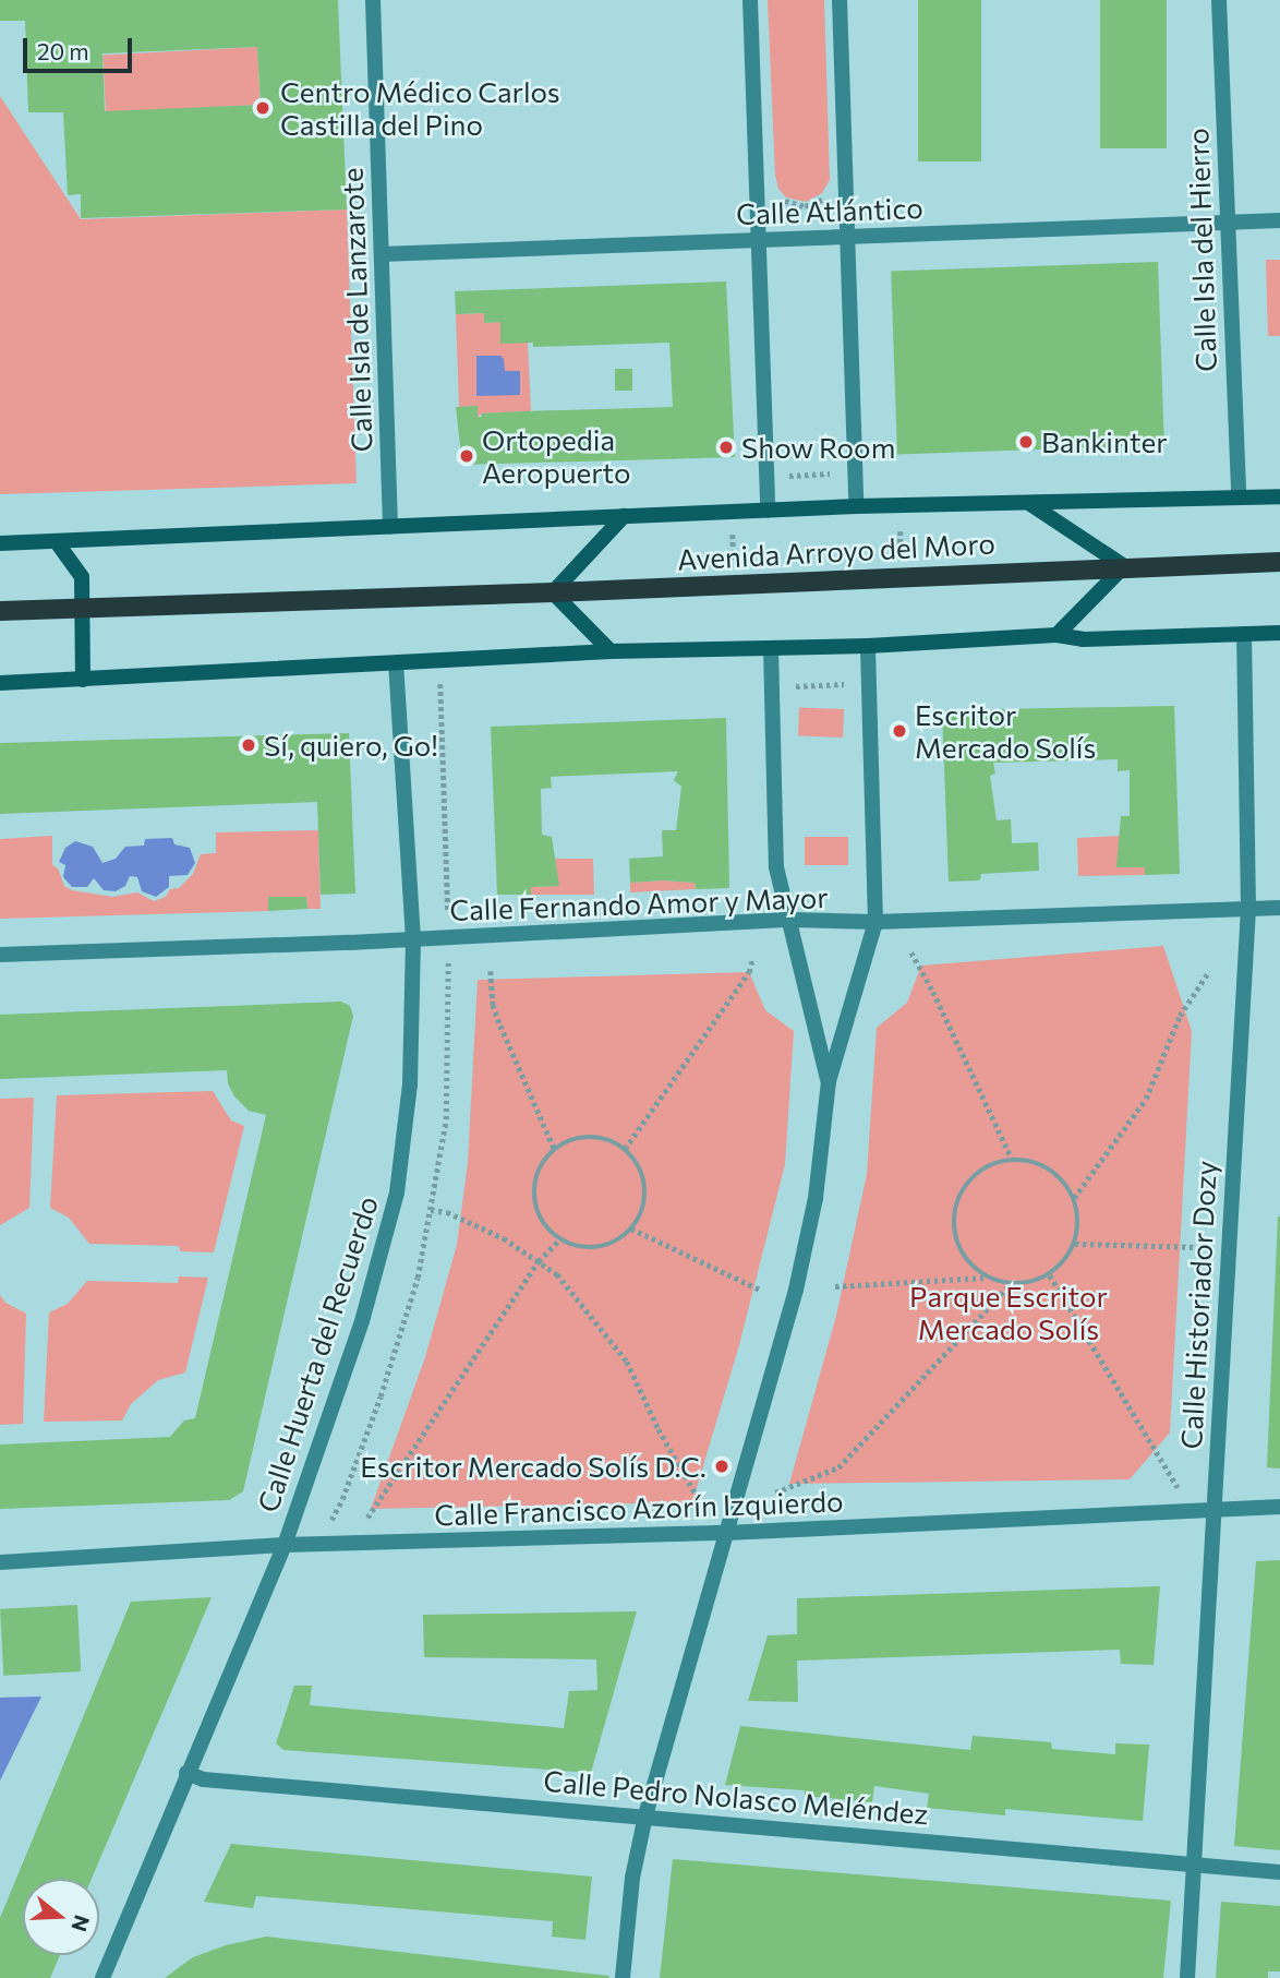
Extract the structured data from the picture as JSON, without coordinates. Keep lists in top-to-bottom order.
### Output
{
  "streets": {
    "main road": ["Avenida Arroyo del Moro"],
    "street": [
      "Calle Atlántico",
      "Calle Isla del Hierro",
      "Calle Isla de Lanzarote",
      "Calle Fernando Amor y Mayor",
      "Calle Historiador Dozy",
      "Calle Huerta del Recuerdo",
      "Calle Francisco Azorín Izquierdo",
      "Calle Pedro Nolasco Meléndez"
    ]
  },
  "crossings": [
    ["Calle Atlántico", "Calle Isla del Hierro"],
    ["Calle Atlántico", "Calle Isla de Lanzarote"],
    ["Calle Isla del Hierro", "Avenida Arroyo del Moro"],
    ["Calle Isla de Lanzarote", "Avenida Arroyo del Moro"],
    ["Calle Fernando Amor y Mayor", "Calle Historiador Dozy"],
    ["Calle Fernando Amor y Mayor", "Calle Huerta del Recuerdo"],
    ["Calle Historiador Dozy", "Calle Francisco Azorín Izquierdo"],
    ["Calle Historiador Dozy", "Calle Pedro Nolasco Meléndez"],
    ["Calle Huerta del Recuerdo", "Calle Francisco Azorín Izquierdo"],
    ["Calle Huerta del Recuerdo", "Calle Pedro Nolasco Meléndez"]
  ],
  "parks": ["Parque Escritor Mercado Solís"],
  "places": [
    "Centro Médico Carlos Castilla del Pino",
    "Bankinter",
    "Show Room",
    "Ortopedia Aeropuerto",
    "Escritor Mercado Solís",
    "Sí, quiero, Go!",
    "Escritor Mercado Solís D.C."
  ],
  "scale_bar": "20 m",
  "north": "right"
}
